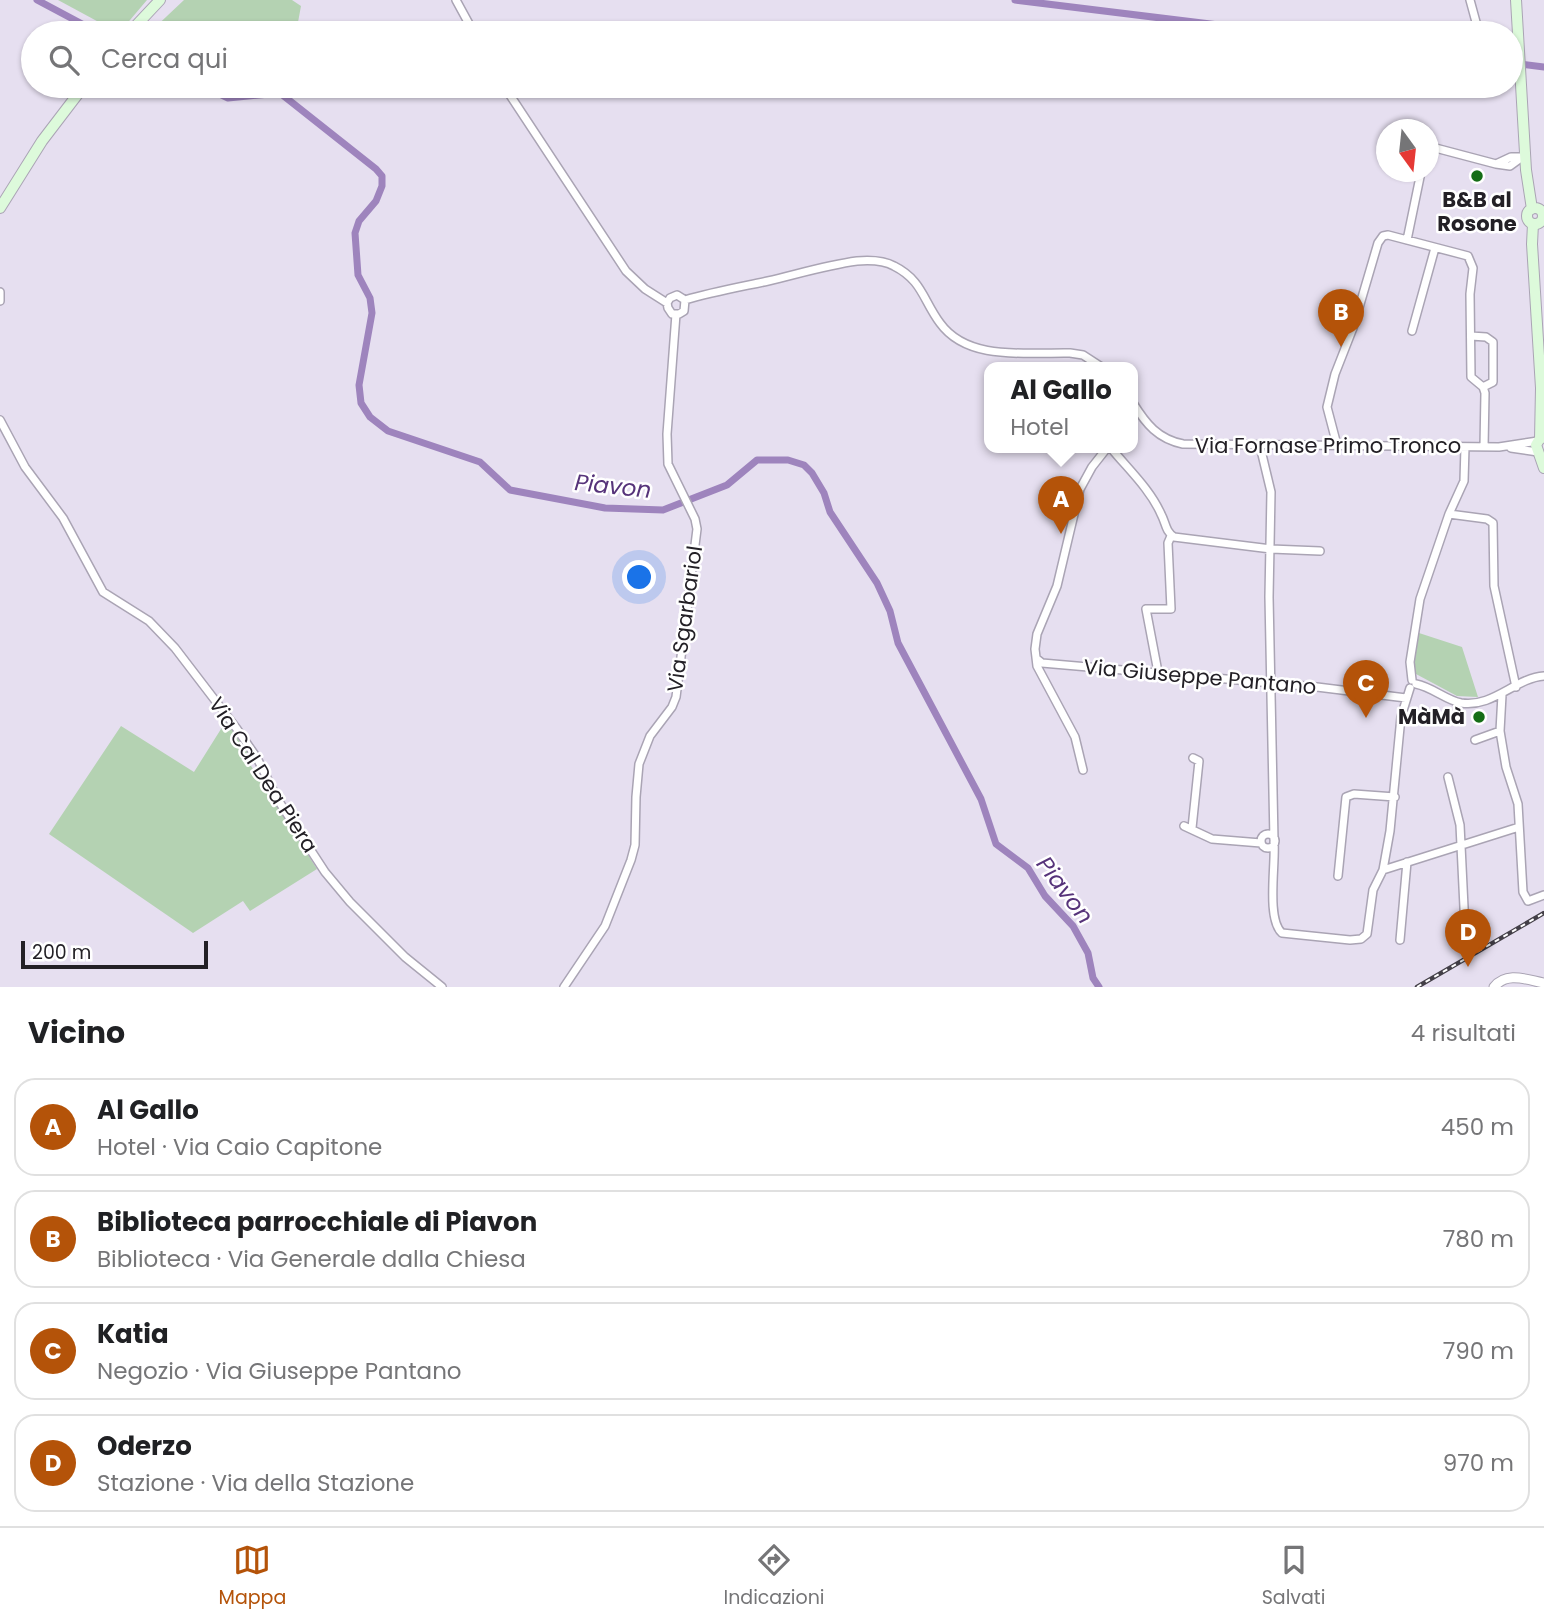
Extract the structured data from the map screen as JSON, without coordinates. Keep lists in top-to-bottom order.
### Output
{
  "streets": {
    "street": [
      "Via Fornase Primo Tronco",
      "Via Sgarbariol",
      "Via Giuseppe Pantano",
      "Via Cal Dea Piera"
    ]
  },
  "water": ["Piavon"],
  "places": ["B&B al Rosone", "MàMà"],
  "scale_bar": "200 m",
  "north": "bottom",
  "page": {
    "search": "Cerca qui",
    "pins": [
      "B",
      "A",
      "C",
      "D"
    ],
    "popup": ["Al Gallo", "Hotel"],
    "scale": "200 m",
    "heading": ["Vicino", "4 risultati"],
    "list": [
      {
        "mark": "A",
        "name": "Al Gallo",
        "note": "Hotel · Via Caio Capitone",
        "value": "450 m"
      },
      {
        "mark": "B",
        "name": "Biblioteca parrocchiale di Piavon",
        "note": "Biblioteca · Via Generale dalla Chiesa",
        "value": "780 m"
      },
      {
        "mark": "C",
        "name": "Katia",
        "note": "Negozio · Via Giuseppe Pantano",
        "value": "790 m"
      },
      {
        "mark": "D",
        "name": "Oderzo",
        "note": "Stazione · Via della Stazione",
        "value": "970 m"
      }
    ],
    "nav": ["Mappa", "Indicazioni", "Salvati"]
  }
}
